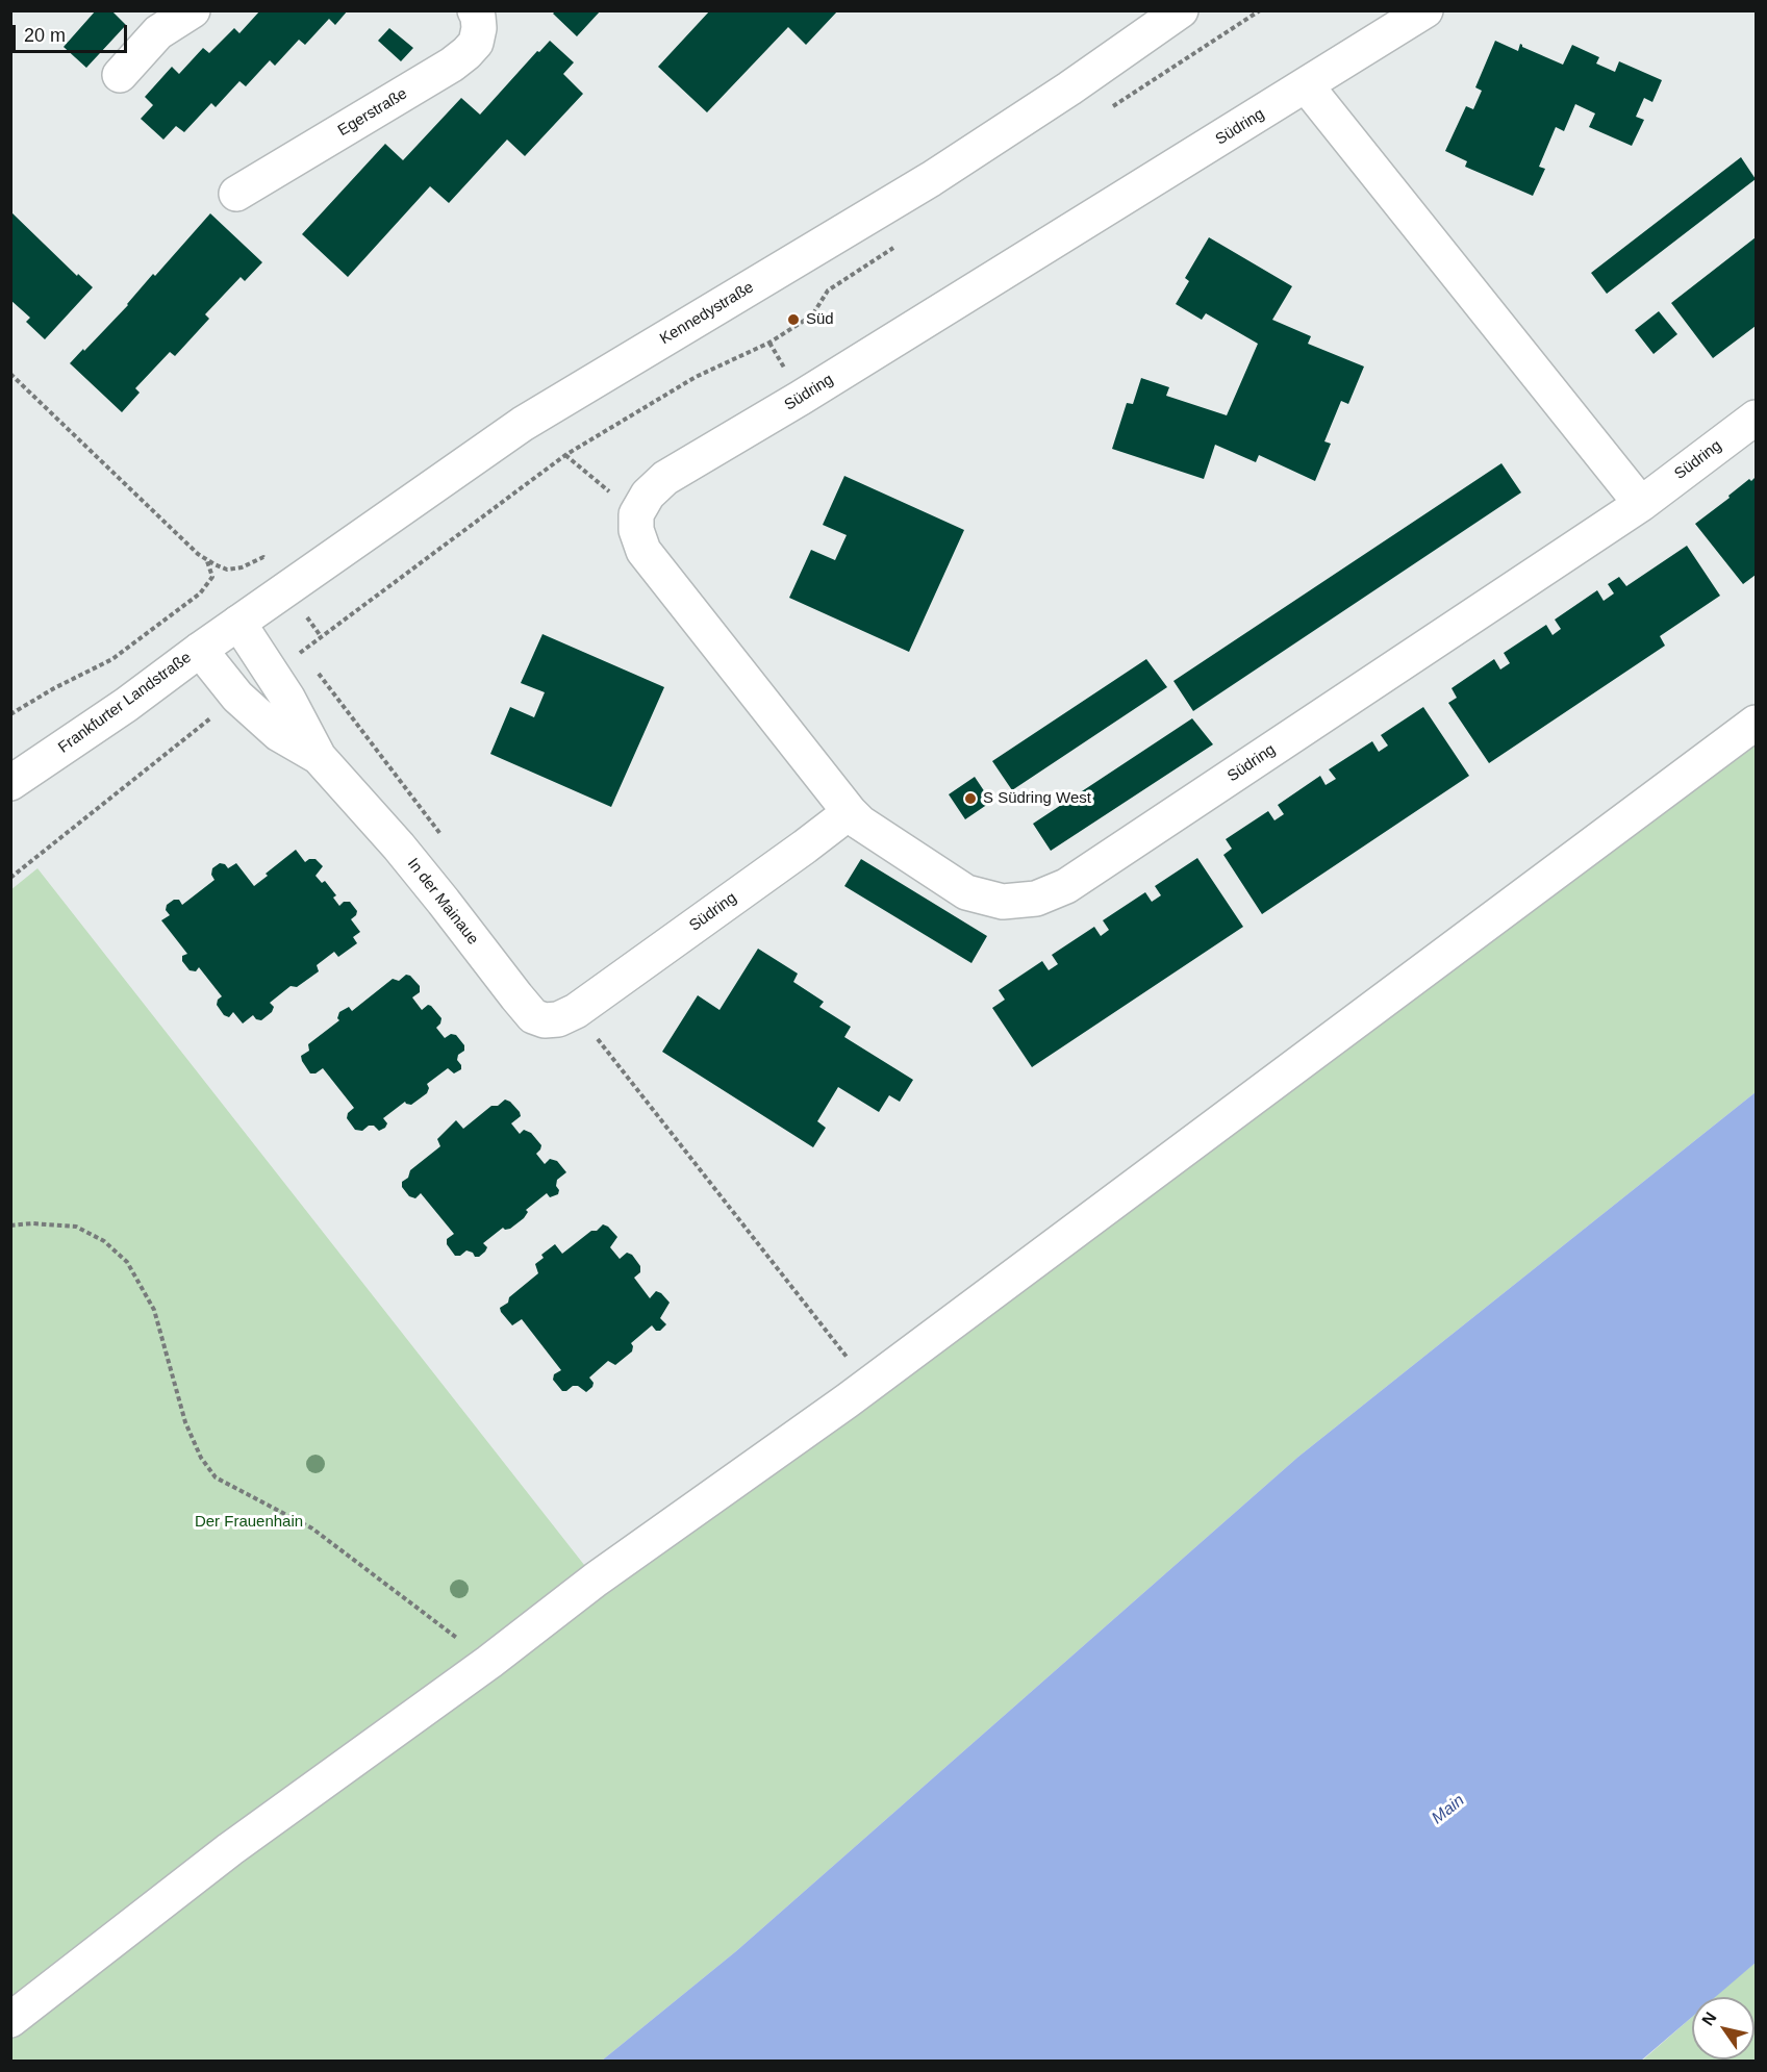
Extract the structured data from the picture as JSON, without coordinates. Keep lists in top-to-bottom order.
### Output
{
  "streets": {
    "street": [
      "Egerstraße",
      "Südring",
      "Kennedystraße",
      "Frankfurter Landstraße",
      "In der Mainaue"
    ]
  },
  "crossings": [
    ["Südring", "In der Mainaue"],
    ["Kennedystraße", "Frankfurter Landstraße"],
    ["Kennedystraße", "In der Mainaue"],
    ["Frankfurter Landstraße", "In der Mainaue"]
  ],
  "water": ["Main"],
  "parks": ["Der Frauenhain"],
  "places": ["Süd", "S Südring West"],
  "scale_bar": "20 m",
  "north": "top left"
}
